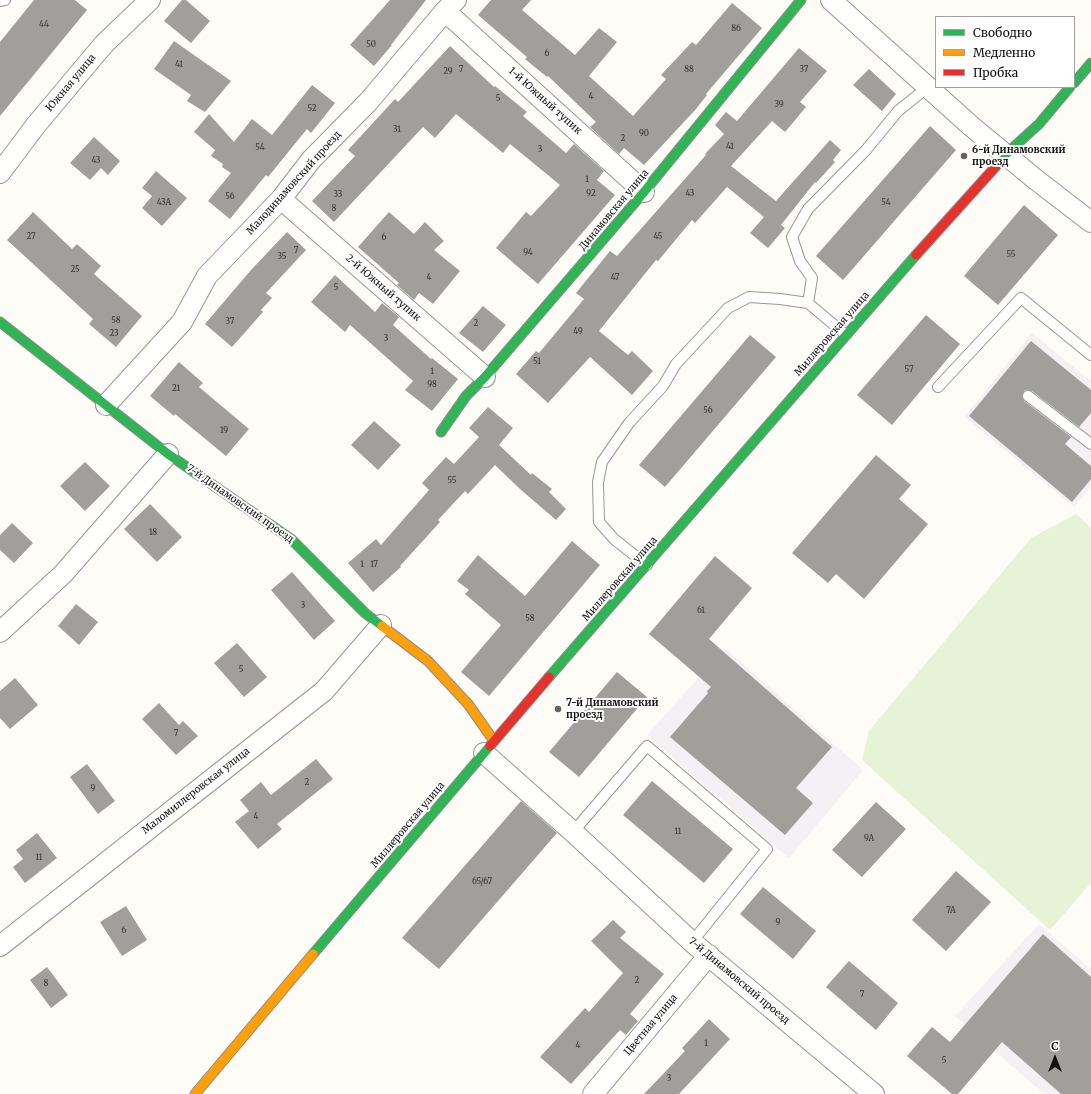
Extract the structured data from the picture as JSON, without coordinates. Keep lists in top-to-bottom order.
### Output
{
  "streets": {
    "street": [
      "Южная улица",
      "1-й Южный тупик",
      "Малодинамовский проезд",
      "Динамовская улица",
      "2-й Южный тупик",
      "Миллеровская улица",
      "7-й Динамовский проезд",
      "Маломиллеровская улица",
      "Цветная улица"
    ]
  },
  "crossings": [
    ["1-й Южный тупик", "Малодинамовский проезд"],
    ["1-й Южный тупик", "Динамовская улица"],
    ["Малодинамовский проезд", "2-й Южный тупик"],
    ["Малодинамовский проезд", "7-й Динамовский проезд"],
    ["Динамовская улица", "2-й Южный тупик"],
    ["Миллеровская улица", "7-й Динамовский проезд"],
    ["7-й Динамовский проезд", "Маломиллеровская улица"],
    ["7-й Динамовский проезд", "Цветная улица"]
  ],
  "places": ["6-й Динамовский проезд", "7-й Динамовский проезд"],
  "house_numbers": [
    "44",
    "86",
    "50",
    "6",
    "41",
    "7",
    "88",
    "37",
    "29",
    "4",
    "5",
    "39",
    "52",
    "31",
    "90",
    "2",
    "41",
    "54",
    "3",
    "43",
    "1",
    "92",
    "43",
    "33",
    "56",
    "43А",
    "54",
    "8",
    "27",
    "45",
    "6",
    "7",
    "94",
    "55",
    "35",
    "25",
    "4",
    "47",
    "5",
    "58",
    "37",
    "2",
    "49",
    "23",
    "3",
    "51",
    "57",
    "1",
    "98",
    "21",
    "56",
    "19",
    "55",
    "18",
    "1",
    "17",
    "3",
    "61",
    "58",
    "5",
    "7",
    "2",
    "9",
    "4",
    "11",
    "9А",
    "11",
    "65/67",
    "7А",
    "9",
    "6",
    "2",
    "8",
    "7",
    "1",
    "4",
    "5",
    "3"
  ],
  "legend": ["Свободно", "Медленно", "Пробка"],
  "north": "top"
}
